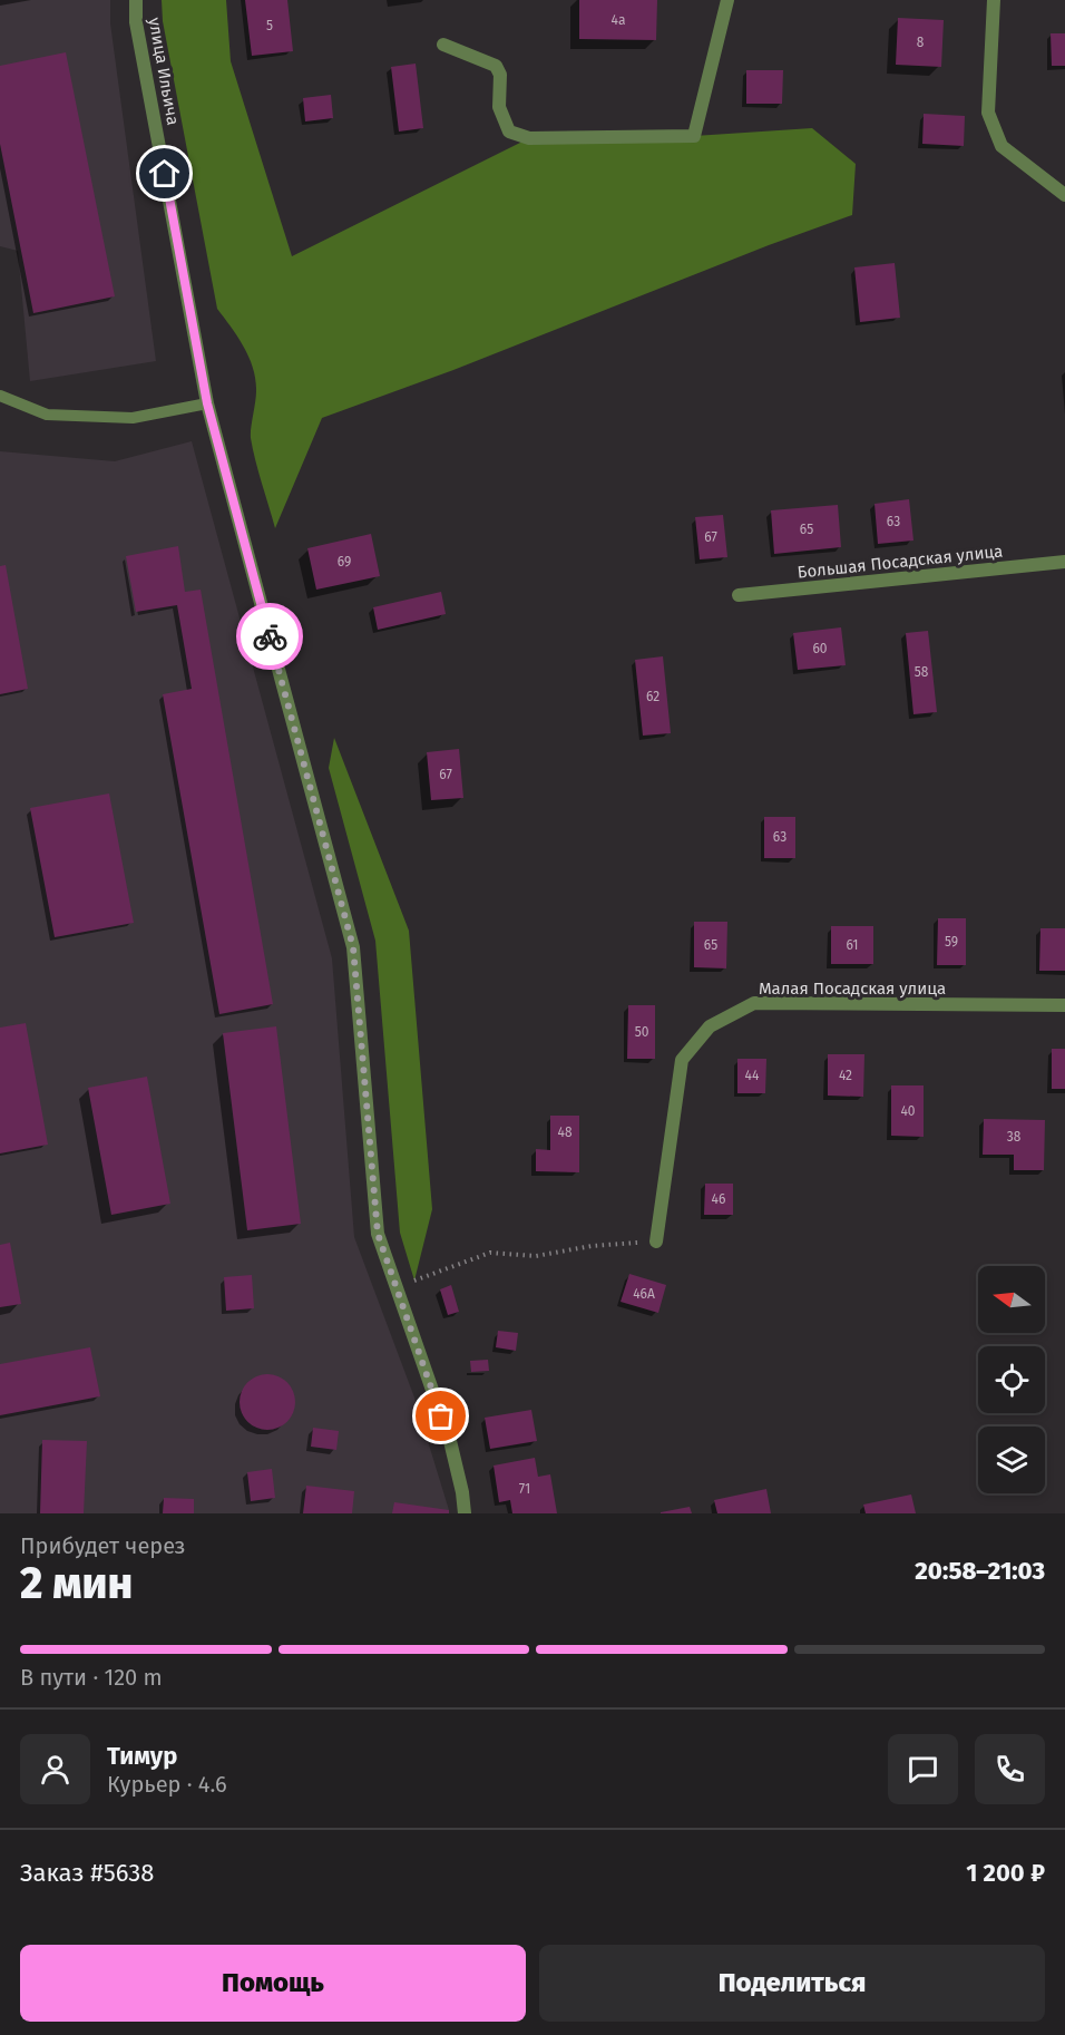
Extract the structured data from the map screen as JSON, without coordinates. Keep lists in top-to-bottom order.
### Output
{
  "streets": {
    "street": ["улица Ильича", "Большая Посадская улица", "Малая Посадская улица"]
  },
  "house_numbers": [
    "4а",
    "5",
    "8",
    "63",
    "65",
    "67",
    "69",
    "60",
    "58",
    "62",
    "67",
    "63",
    "59",
    "65",
    "61",
    "50",
    "44",
    "42",
    "40",
    "48",
    "38",
    "46",
    "46А",
    "71"
  ],
  "north": "left",
  "page": {
    "heading": ["2 мин", "Прибудет через", "20:58–21:03"],
    "panel": [
      "Тимур",
      "Курьер · 4.6",
      "Заказ #5638",
      "1 200 ₽"
    ],
    "bar": "В пути · 120 m",
    "buttons": ["Помощь", "Поделиться"]
  }
}
